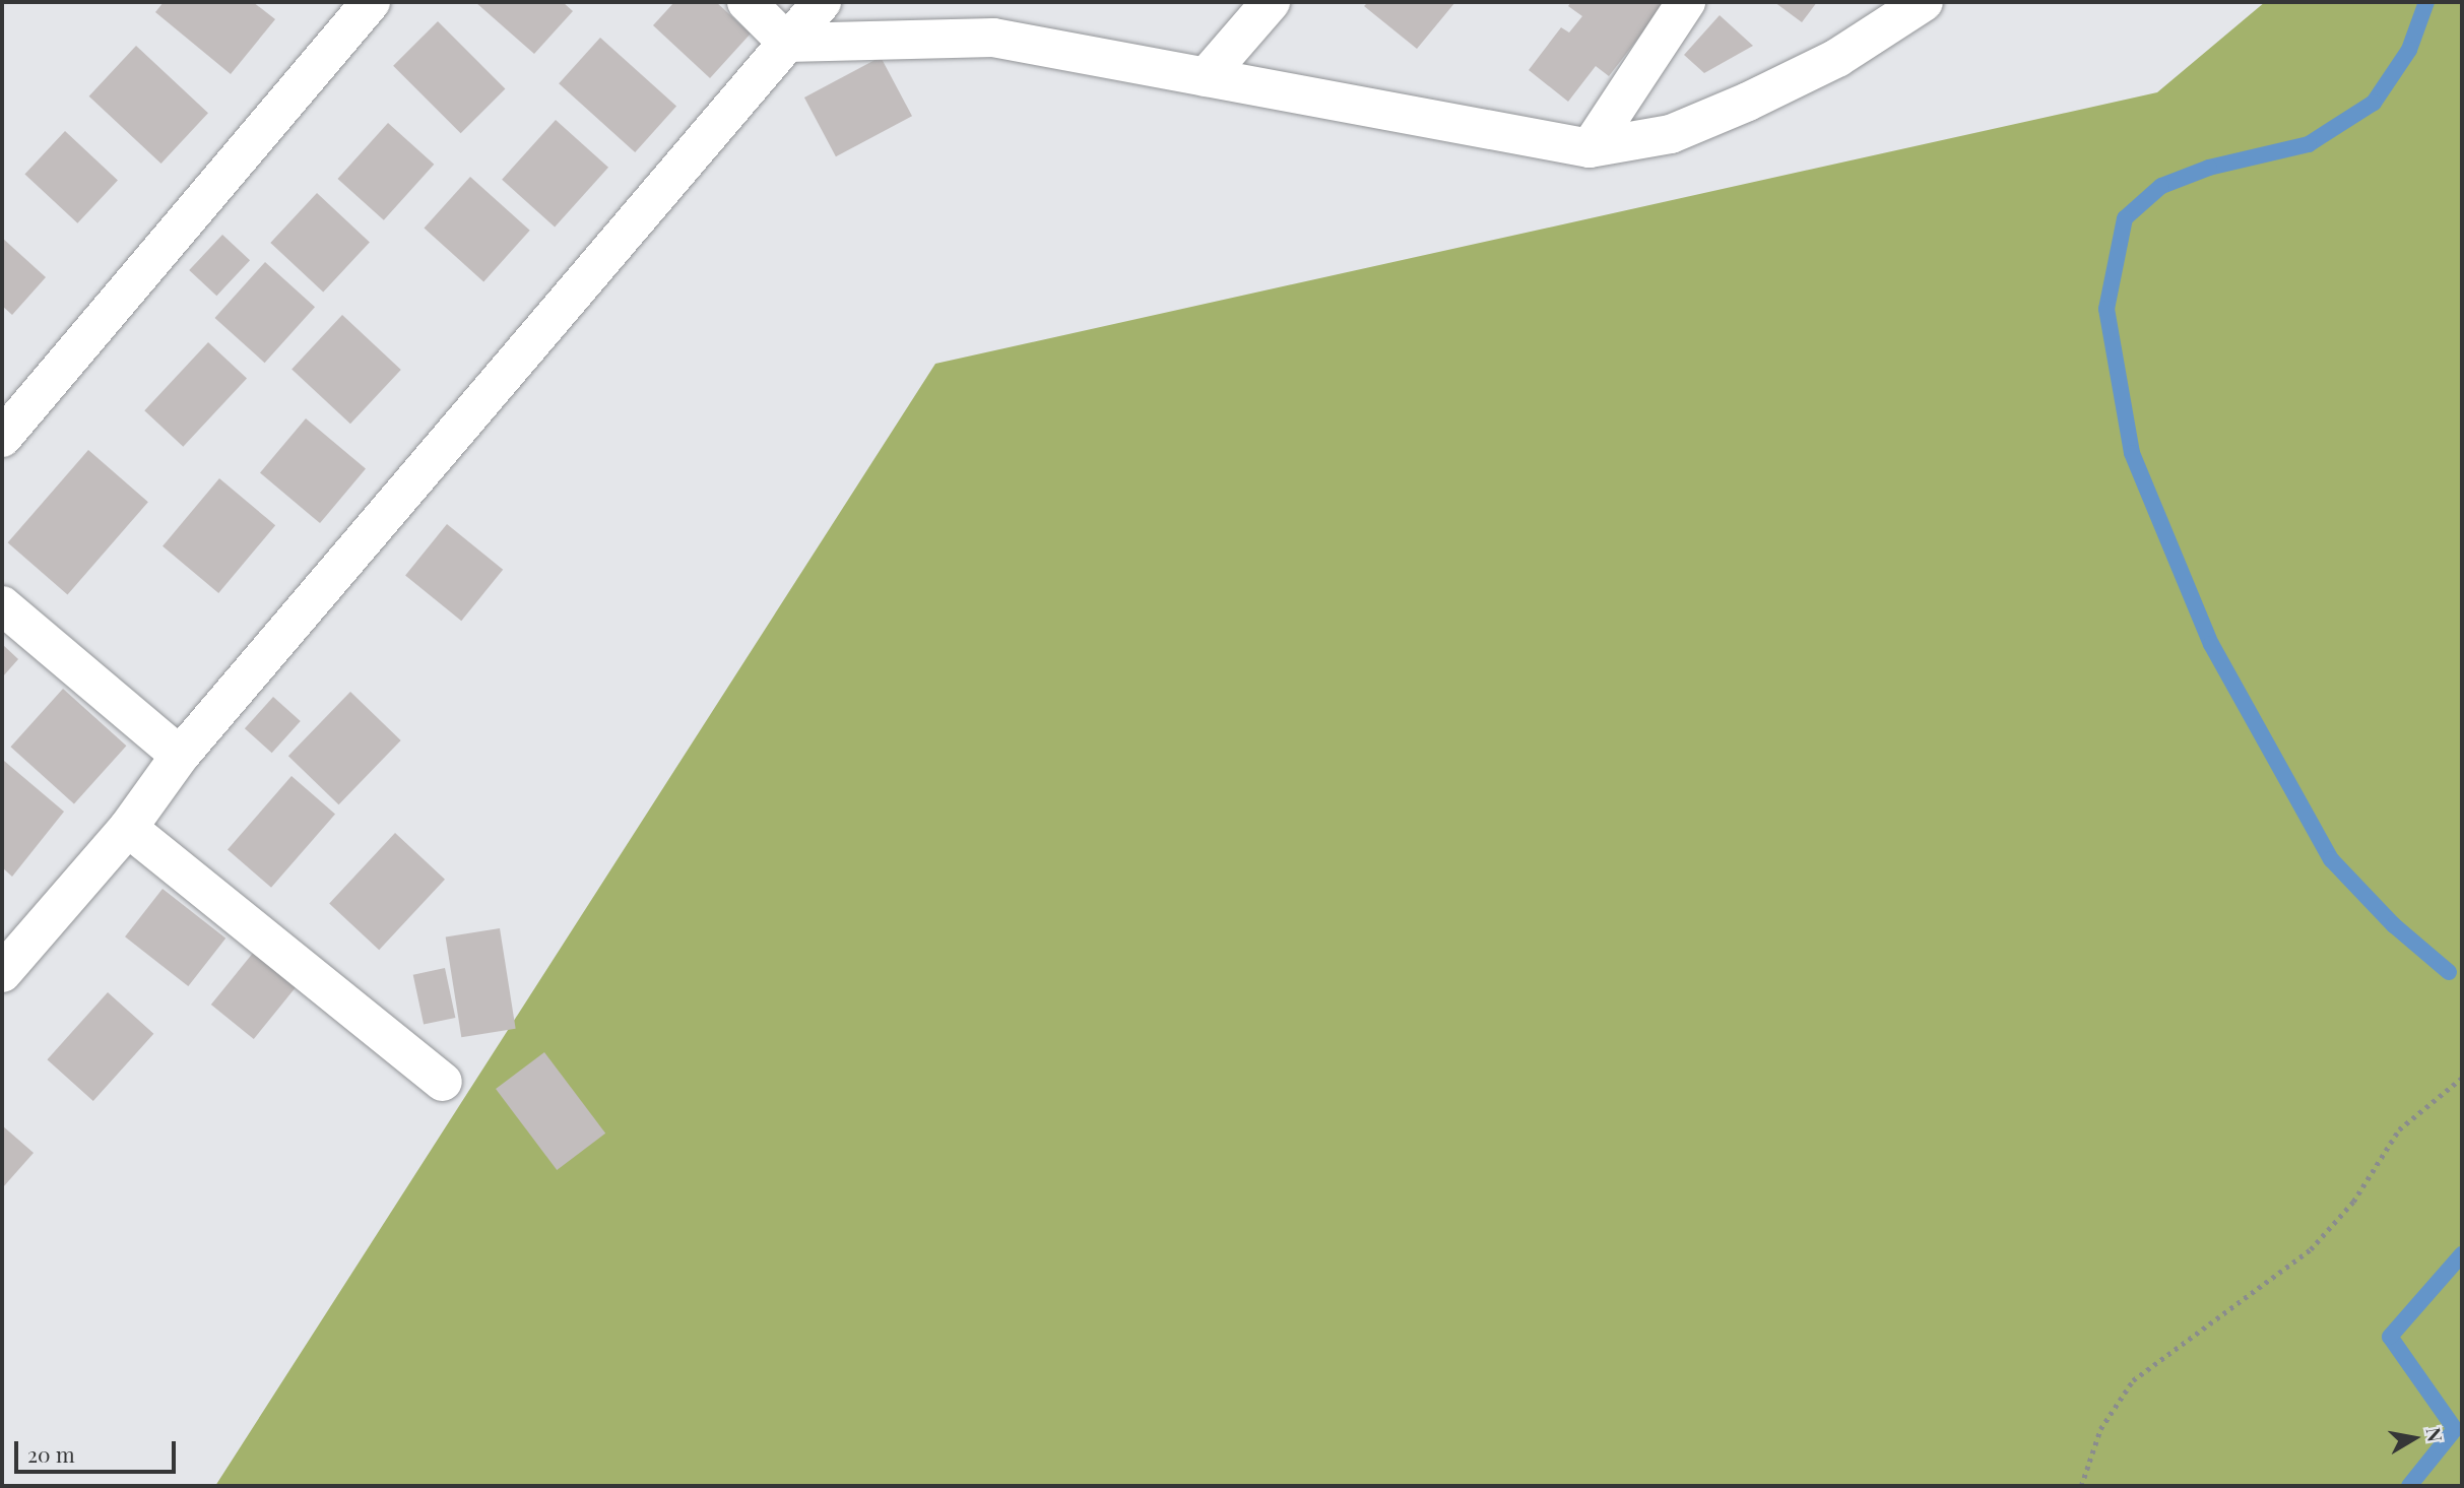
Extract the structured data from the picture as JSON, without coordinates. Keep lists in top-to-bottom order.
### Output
{
  "scale_bar": "20 m",
  "north": "right"
}
